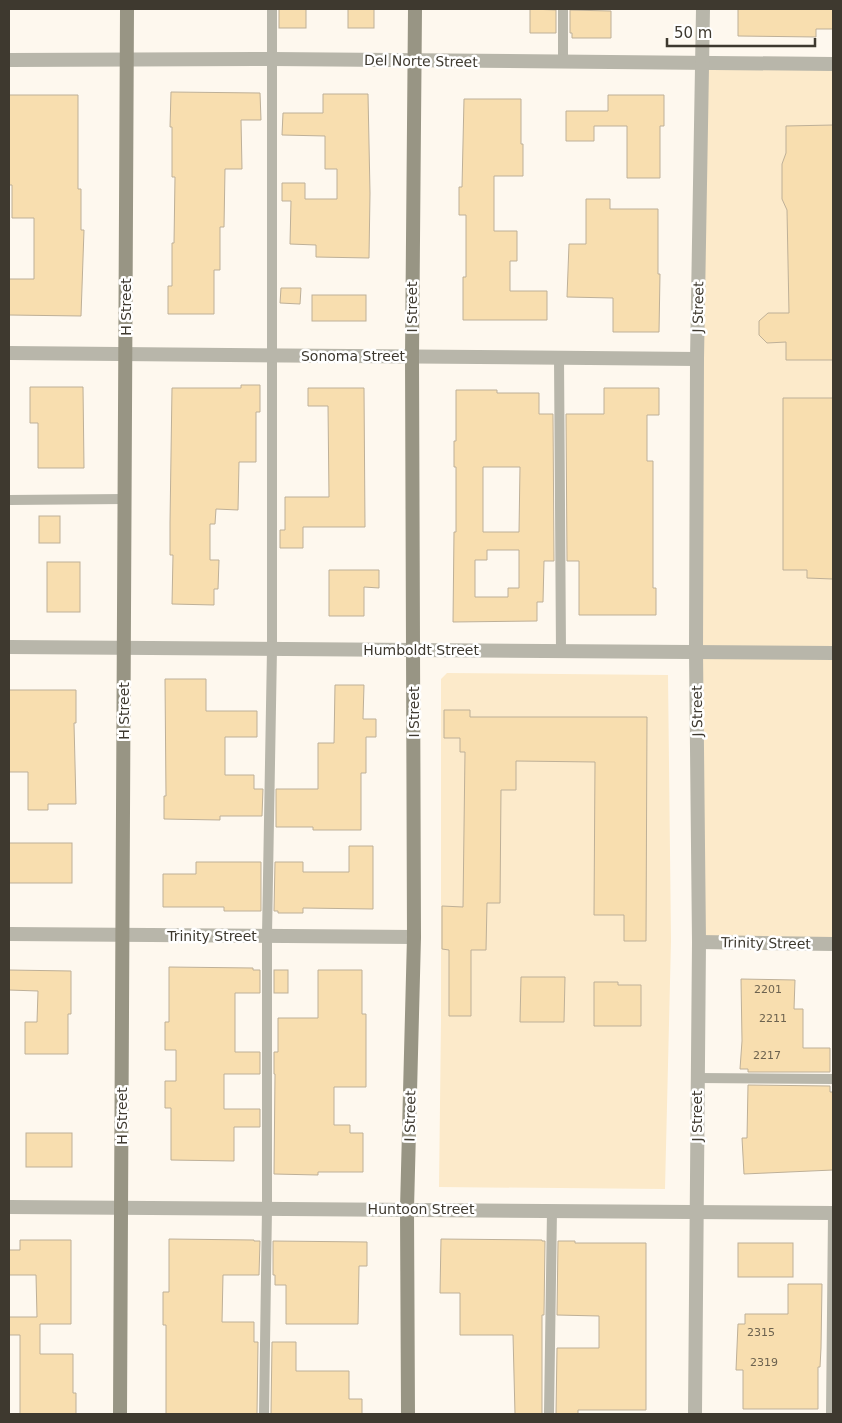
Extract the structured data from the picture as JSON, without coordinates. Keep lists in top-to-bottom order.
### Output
{
  "streets": {
    "main road": ["H Street", "I Street"],
    "street": [
      "Del Norte Street",
      "J Street",
      "Sonoma Street",
      "Humboldt Street",
      "Trinity Street",
      "Huntoon Street"
    ]
  },
  "crossings": [
    ["Del Norte Street", "H Street"],
    ["Del Norte Street", "I Street"],
    ["Del Norte Street", "J Street"],
    ["H Street", "Sonoma Street"],
    ["H Street", "Humboldt Street"],
    ["H Street", "Trinity Street"],
    ["H Street", "Huntoon Street"],
    ["I Street", "Sonoma Street"],
    ["I Street", "Humboldt Street"],
    ["I Street", "Trinity Street"],
    ["I Street", "Huntoon Street"],
    ["J Street", "Sonoma Street"],
    ["J Street", "Humboldt Street"],
    ["J Street", "Trinity Street"],
    ["J Street", "Huntoon Street"]
  ],
  "house_numbers": [
    "2201",
    "2211",
    "2217",
    "2315",
    "2319"
  ],
  "scale_bar": "50 m"
}
